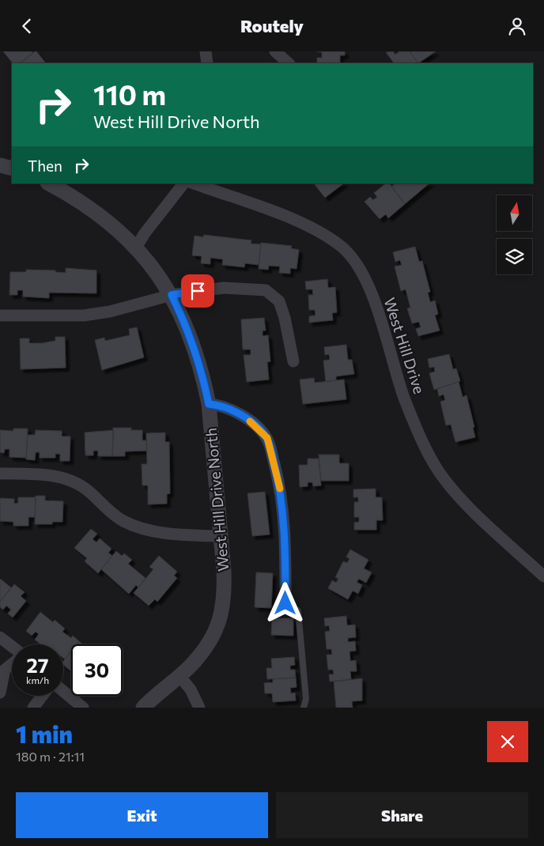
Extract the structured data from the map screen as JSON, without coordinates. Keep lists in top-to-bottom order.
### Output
{
  "streets": {
    "street": ["West Hill Drive", "West Hill Drive North"]
  },
  "north": "top",
  "page": {
    "header": "Routely",
    "turn": ["110 m", "West Hill Drive North"],
    "then": "Then",
    "speed": "27 km/h",
    "limit": "30",
    "heading": ["1 min", "180 m · 21:11"],
    "buttons": ["Exit", "Share"]
  }
}
